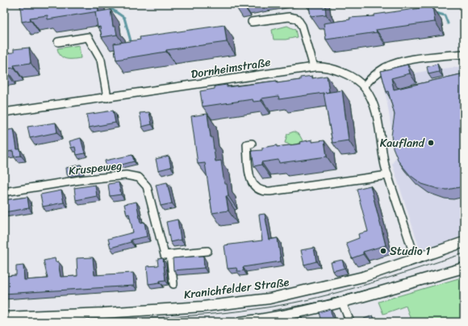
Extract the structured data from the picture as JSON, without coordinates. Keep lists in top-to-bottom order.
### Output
{
  "streets": {
    "main road": ["Kranichfelder Straße"],
    "street": ["Dornheimstraße", "Kruspeweg"]
  },
  "crossings": [
    ["Dornheimstraße", "Kranichfelder Straße"]
  ],
  "places": ["Kaufland", "Studio 1"]
}
